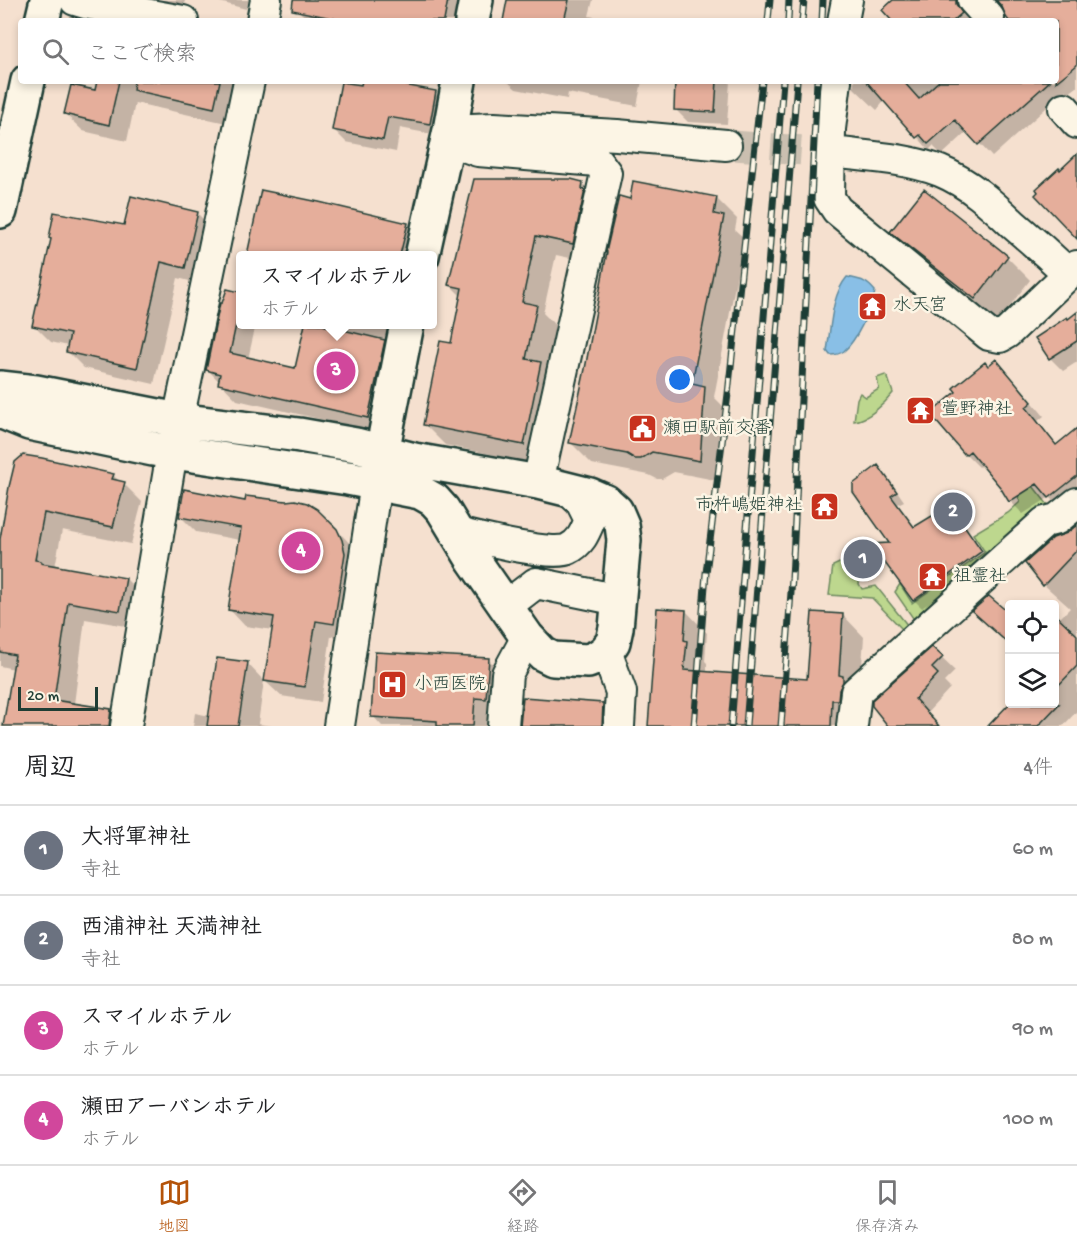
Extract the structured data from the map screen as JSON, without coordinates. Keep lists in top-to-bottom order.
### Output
{
  "places": {
    "temple": [
      "水天宮",
      "萱野神社",
      "市杵嶋姫神社",
      "祖霊社"
    ],
    "public building": ["瀬田駅前交番"],
    "hospital": ["小西医院"]
  },
  "scale_bar": "20 m",
  "page": {
    "search": "ここで検索",
    "popup": ["スマイルホテル", "ホテル"],
    "pins": [
      "3",
      "2",
      "4",
      "1"
    ],
    "scale": "20 m",
    "heading": ["周辺", "4件"],
    "list": [
      {
        "mark": "1",
        "name": "大将軍神社",
        "note": "寺社",
        "value": "60 m"
      },
      {
        "mark": "2",
        "name": "西浦神社 天満神社",
        "note": "寺社",
        "value": "80 m"
      },
      {
        "mark": "3",
        "name": "スマイルホテル",
        "note": "ホテル",
        "value": "90 m"
      },
      {
        "mark": "4",
        "name": "瀬田アーバンホテル",
        "note": "ホテル",
        "value": "100 m"
      }
    ],
    "nav": ["地図", "経路", "保存済み"]
  }
}
